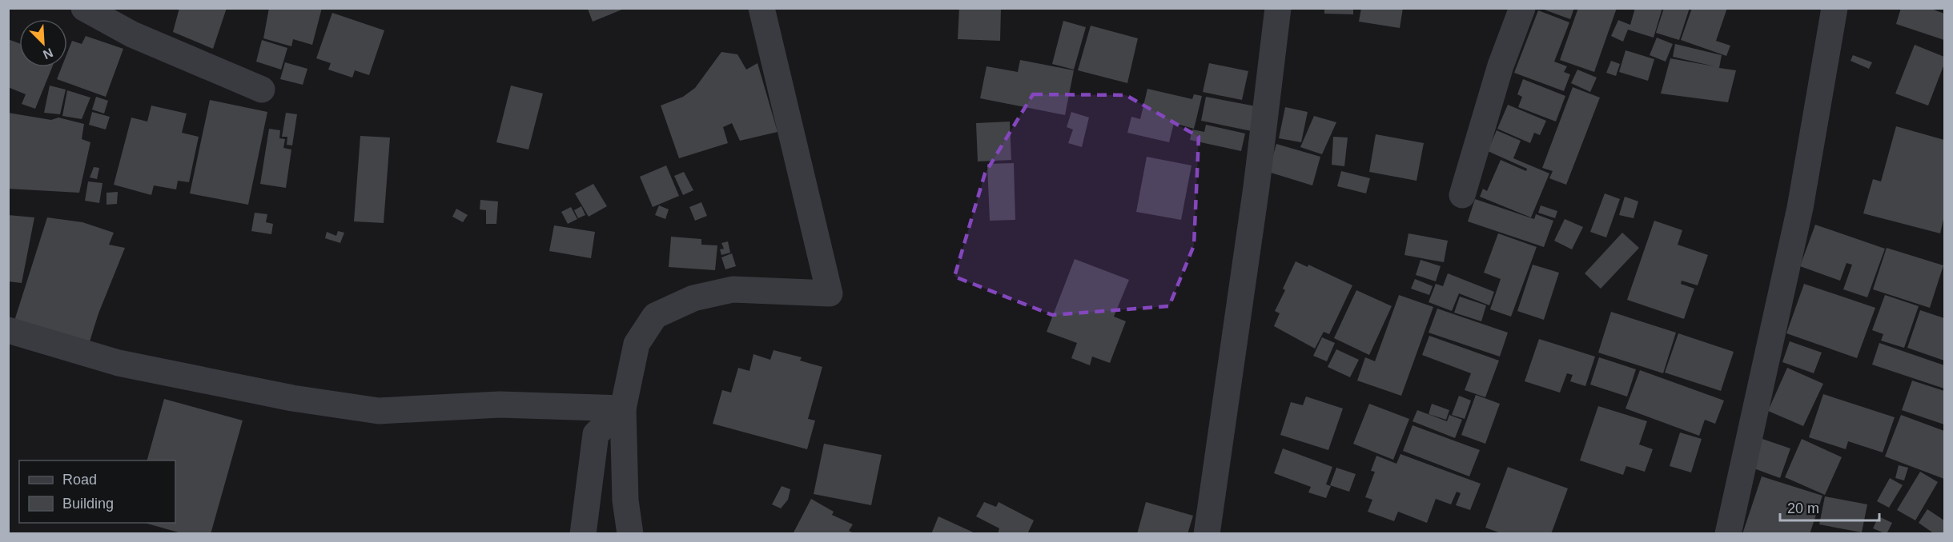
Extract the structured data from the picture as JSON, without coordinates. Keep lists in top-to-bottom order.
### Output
{
  "legend": ["Road", "Building"],
  "scale_bar": "20 m",
  "north": "bottom right"
}
